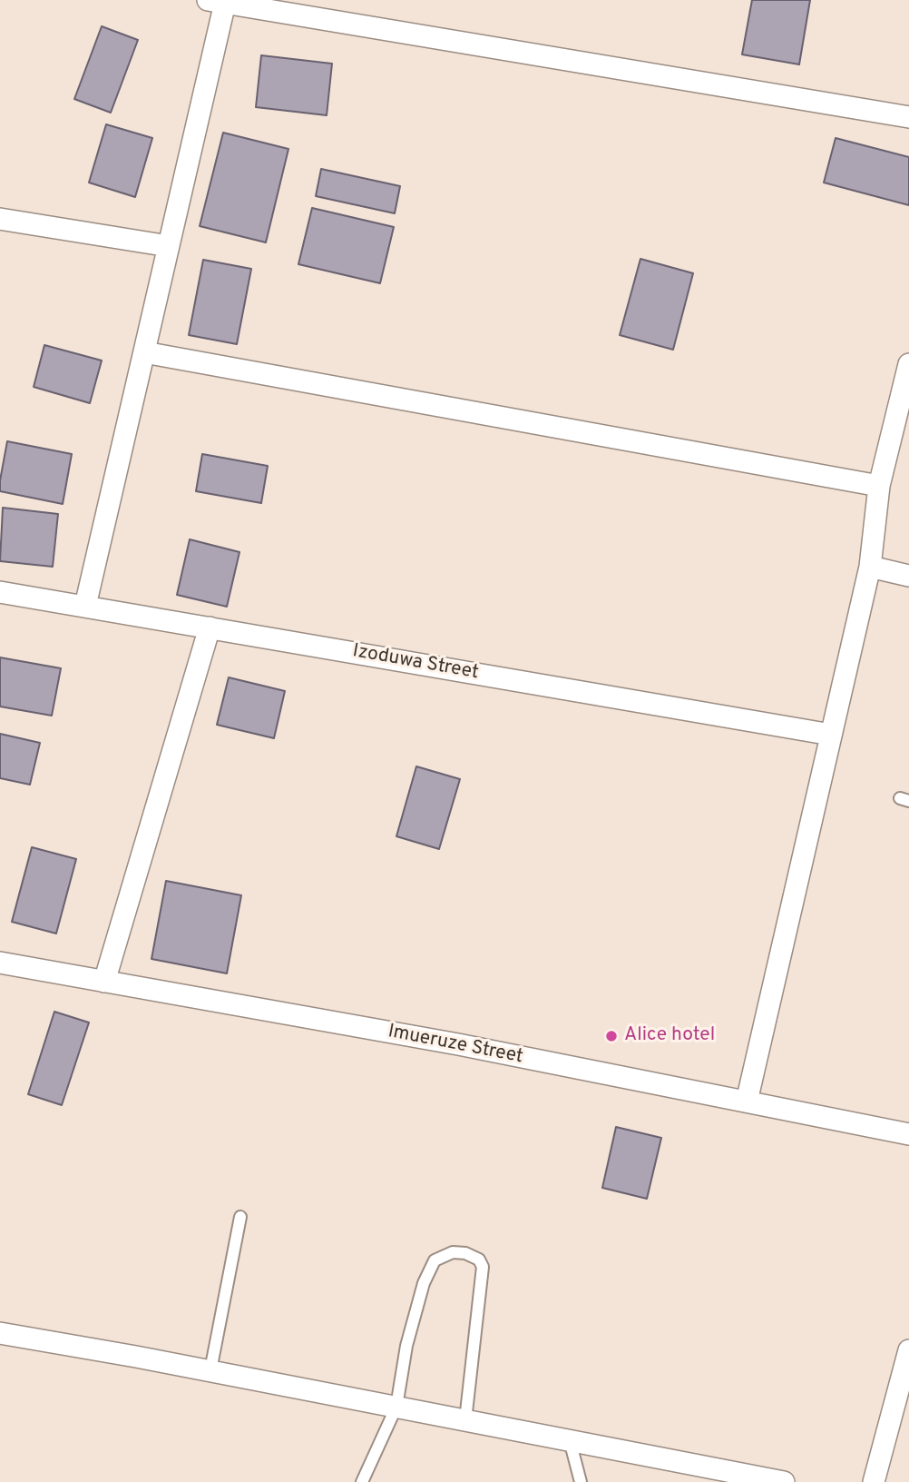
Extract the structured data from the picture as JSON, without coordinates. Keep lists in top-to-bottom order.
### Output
{
  "streets": {
    "street": ["Izoduwa Street", "Imueruze Street"]
  },
  "places": ["Alice hotel"]
}
